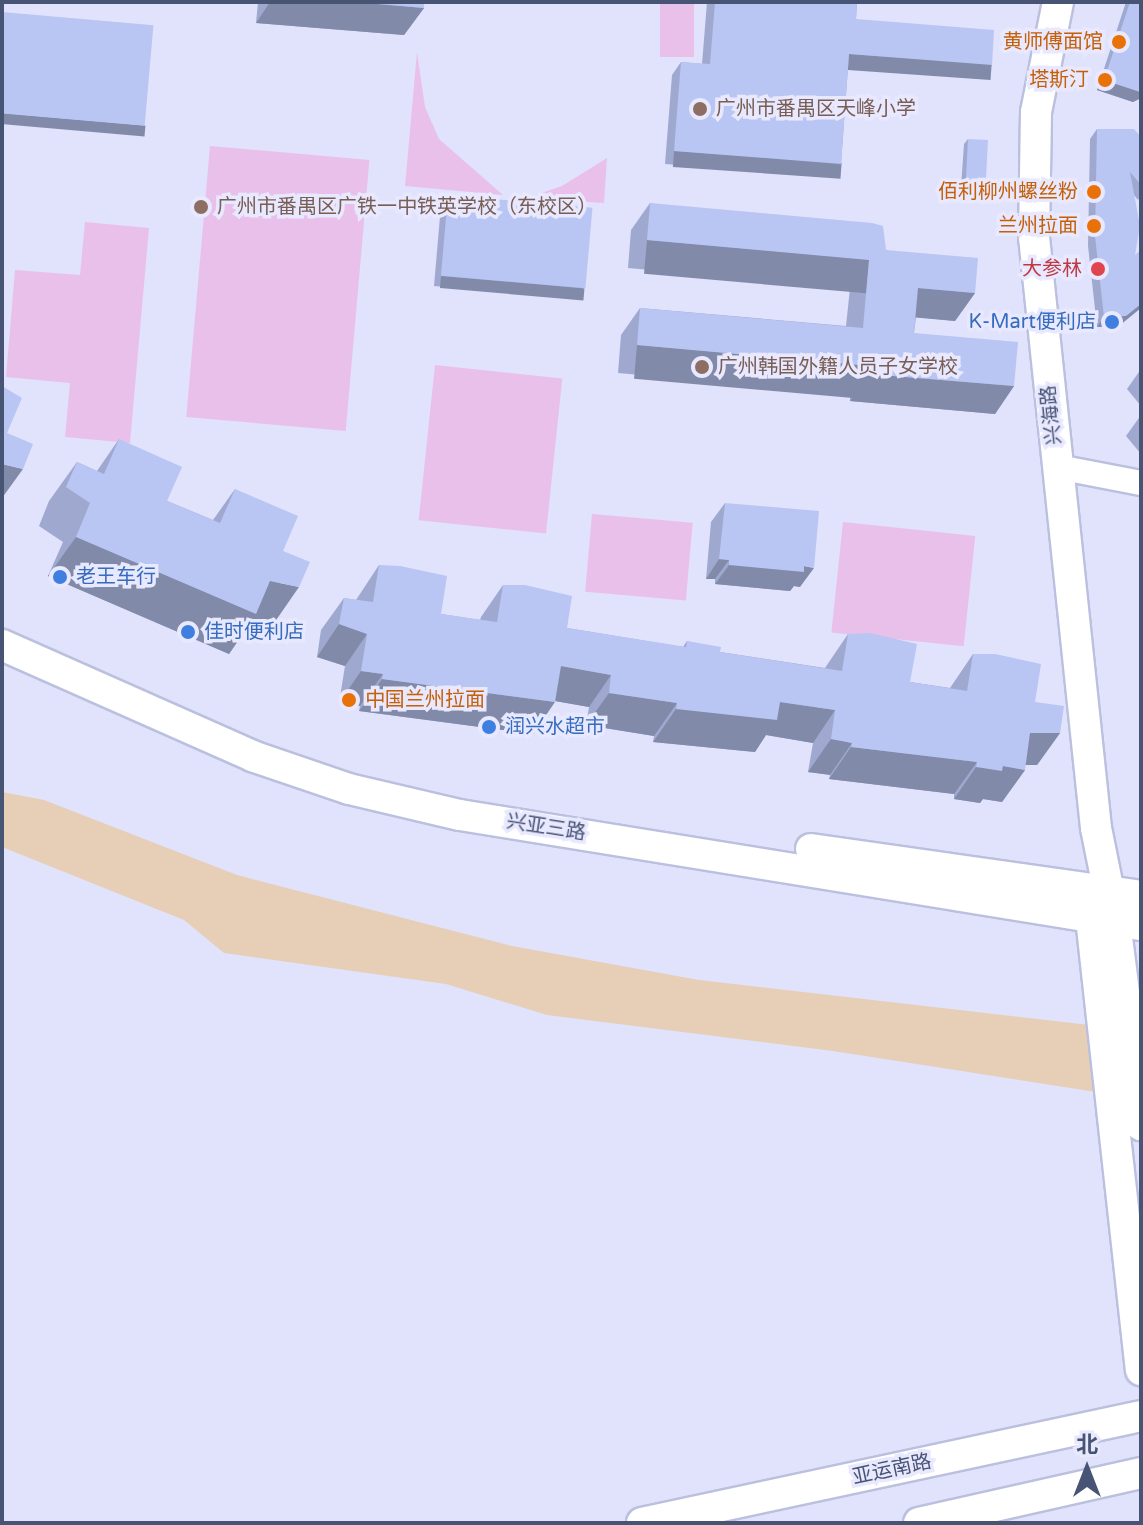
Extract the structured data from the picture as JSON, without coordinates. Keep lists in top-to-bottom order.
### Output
{
  "streets": {
    "street": ["兴海路", "兴亚三路", "亚运南路"]
  },
  "crossings": [
    ["兴海路", "兴亚三路"]
  ],
  "places": [
    "黄师傅面馆",
    "塔斯汀",
    "广州市番禺区天峰小学",
    "佰利柳州螺丝粉",
    "广州市番禺区广铁一中铁英学校（东校区）",
    "兰州拉面",
    "大参林",
    "K-Mart便利店",
    "广州韩国外籍人员子女学校",
    "老王车行",
    "佳时便利店",
    "中国兰州拉面",
    "润兴水超市"
  ],
  "north": "top"
}
